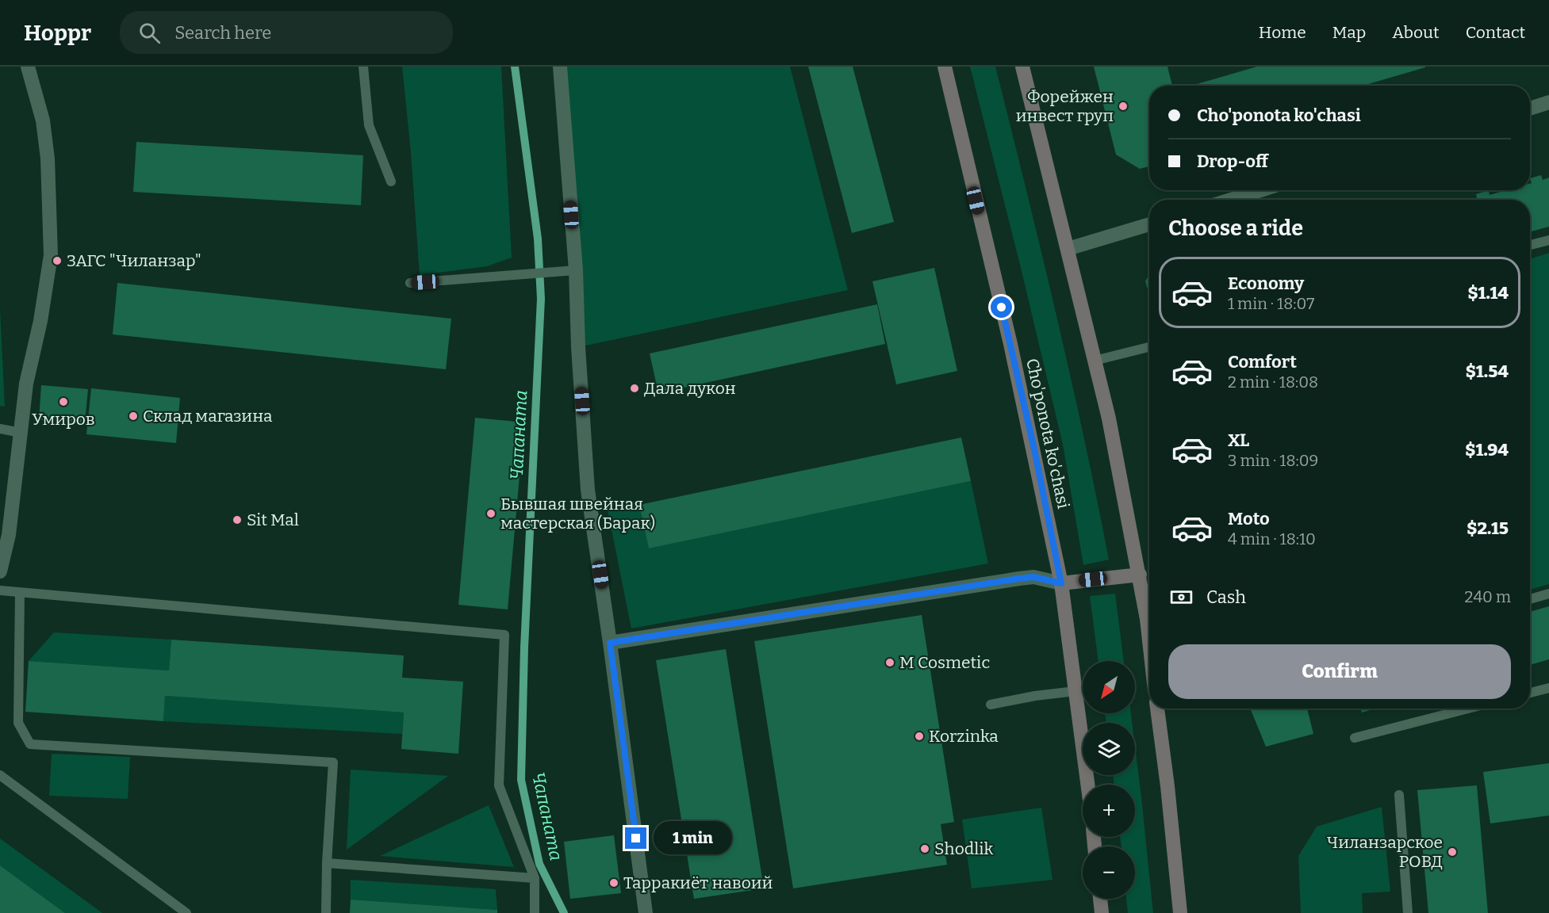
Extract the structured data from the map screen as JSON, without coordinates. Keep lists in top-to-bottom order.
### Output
{
  "streets": {
    "main road": ["Cho'ponota ko'chasi"]
  },
  "water": ["Чапаната"],
  "places": [
    "Форейжен инвест груп",
    "ЗАГС \"Чиланзар\"",
    "Дала дукон",
    "Умиров",
    "Склад магазина",
    "Бывшая швейная мастерская (Барак)",
    "Sit Mal",
    "M Cosmetic",
    "Korzinka",
    "Shodlik",
    "Чиланзарское РОВД",
    "Тарракиёт навоий"
  ],
  "north": "bottom left",
  "page": {
    "header": "Hoppr",
    "search": "Search here",
    "nav": [
      "Home",
      "Map",
      "About",
      "Contact"
    ],
    "banner": ["Cho'ponota ko'chasi", "Drop-off"],
    "heading": "Choose a ride",
    "list": [
      {
        "name": "Economy",
        "note": "1 min · 18:07",
        "value": "$1.14"
      },
      {
        "name": "Comfort",
        "note": "2 min · 18:08",
        "value": "$1.54"
      },
      {
        "name": "XL",
        "note": "3 min · 18:09",
        "value": "$1.94"
      },
      {
        "name": "Moto",
        "note": "4 min · 18:10",
        "value": "$2.15"
      }
    ],
    "pay": ["Cash", "240 m"],
    "buttons": "Confirm",
    "map_buttons": ["+", "−"],
    "bubble": "1 min"
  }
}
